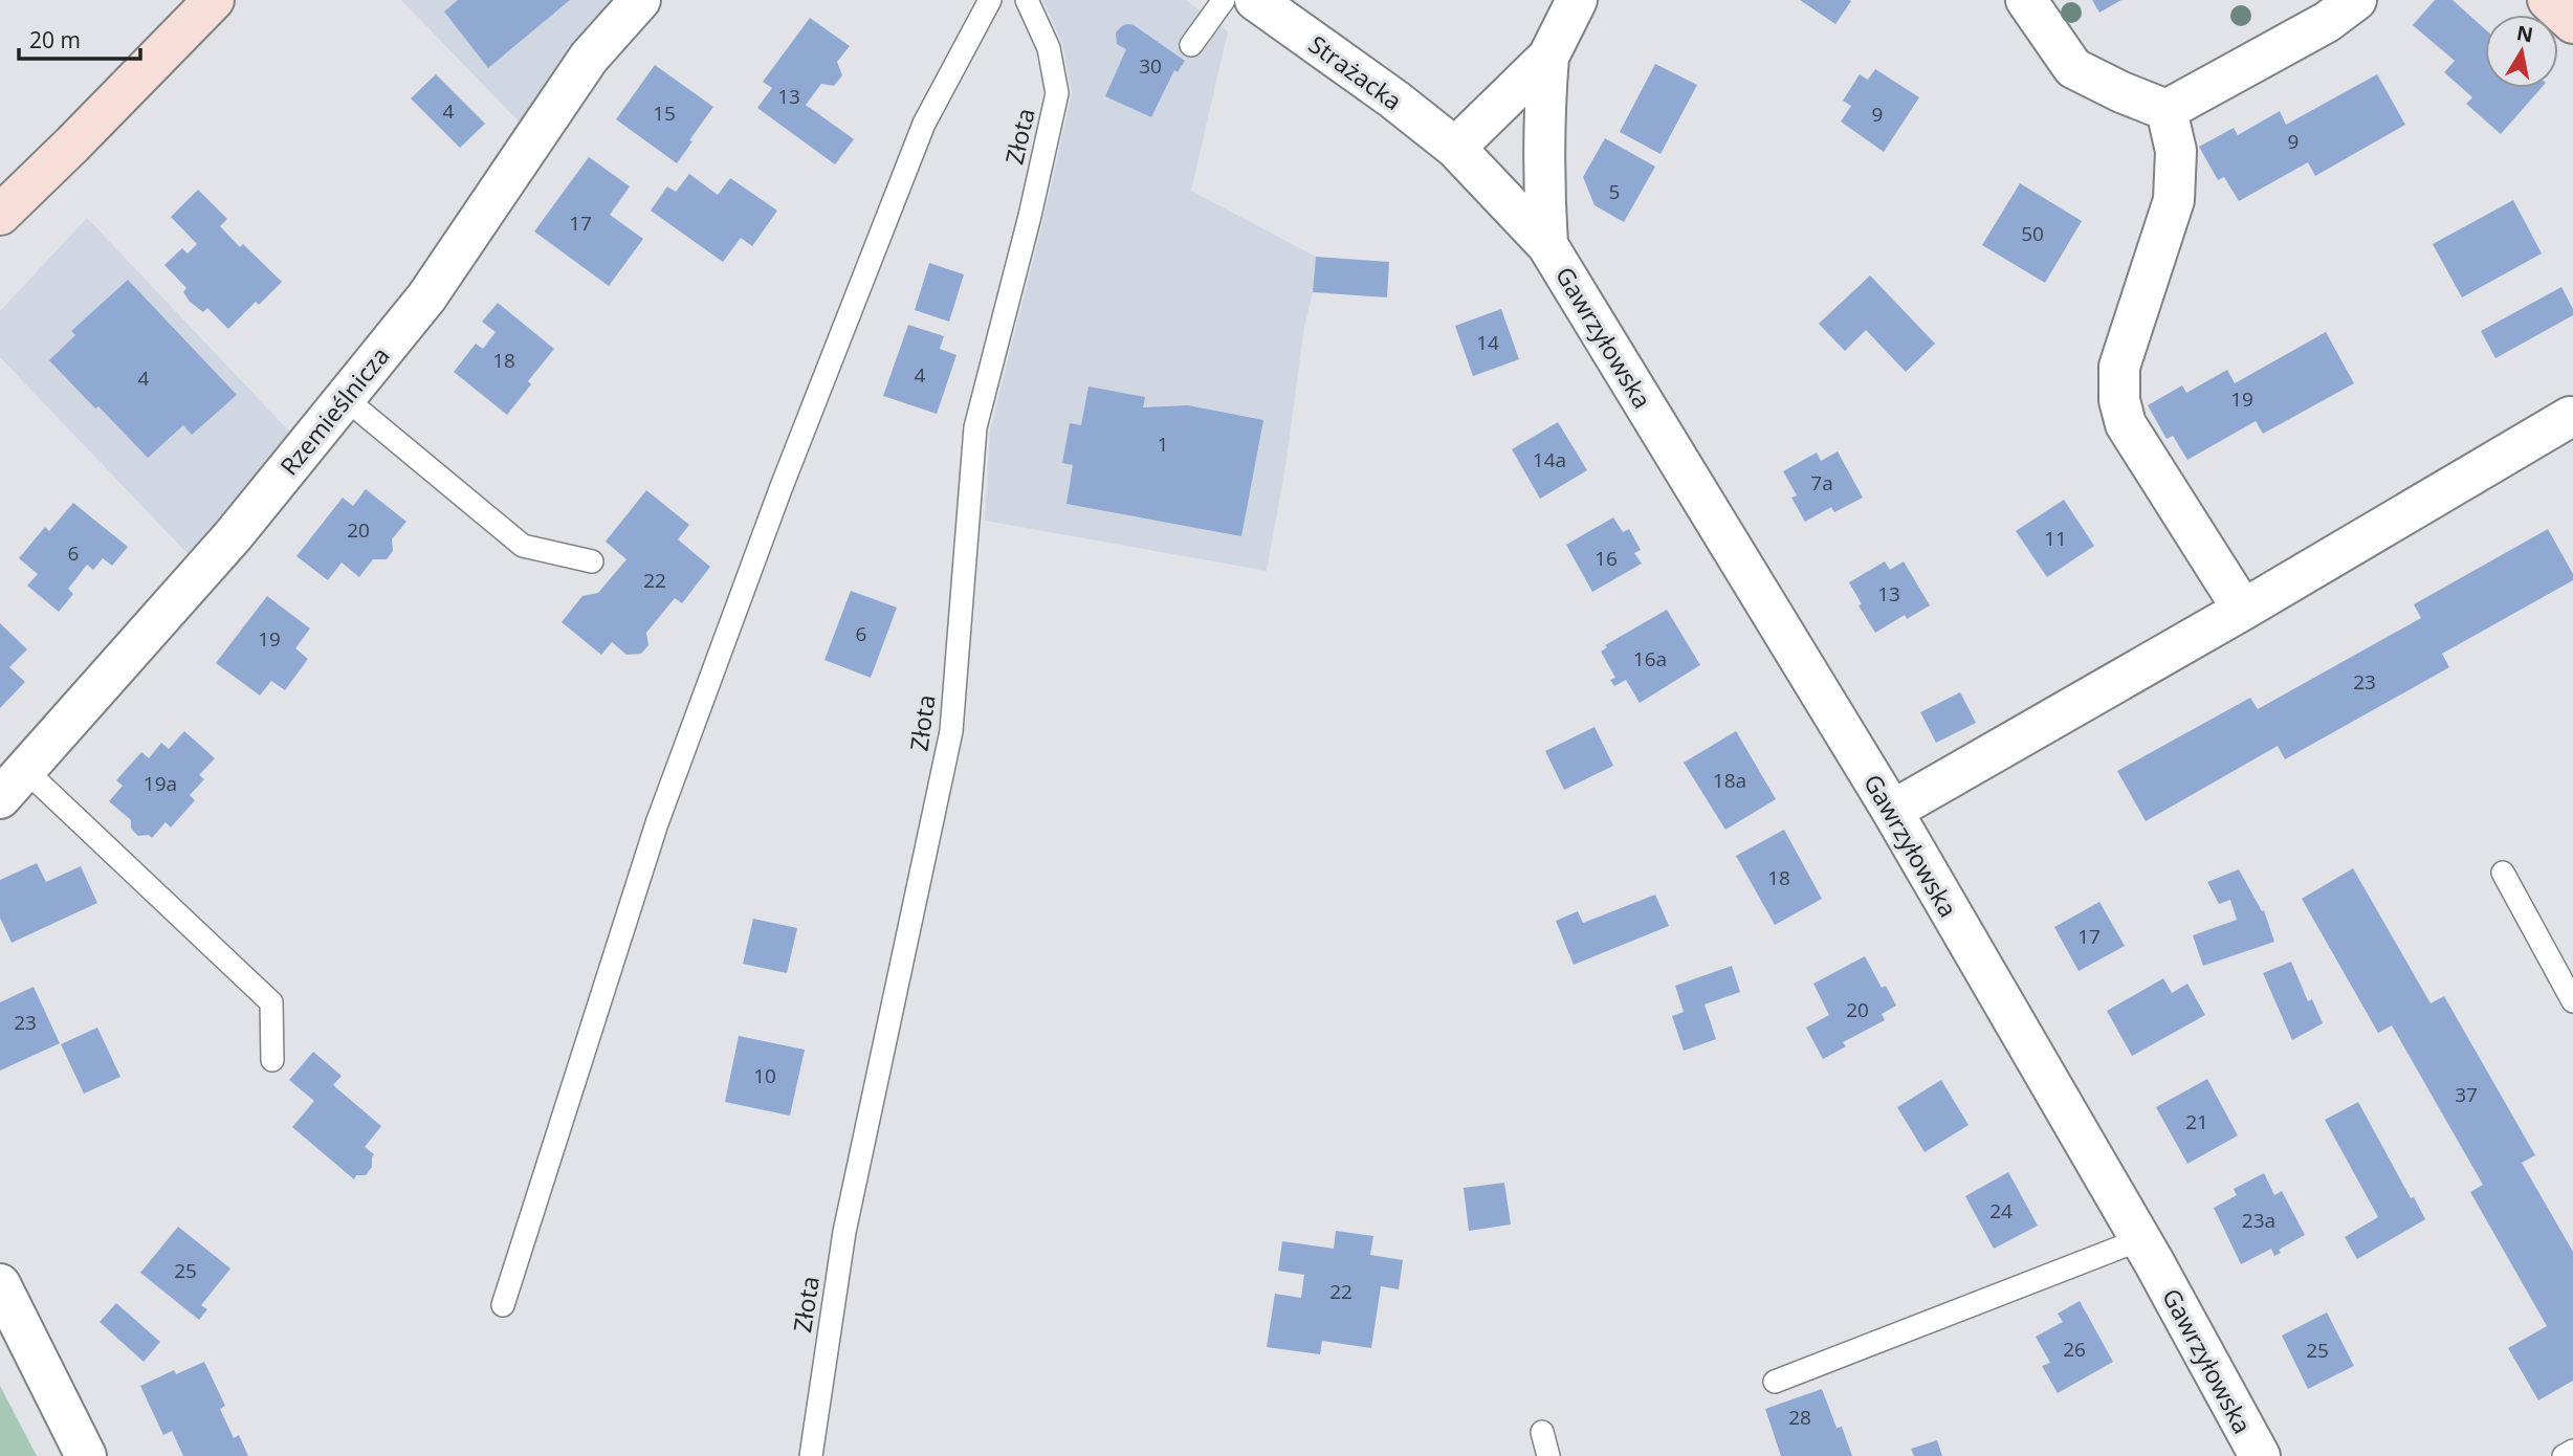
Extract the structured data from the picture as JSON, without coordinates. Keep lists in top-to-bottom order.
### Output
{
  "streets": {
    "street": ["Strażacka", "Gawrzyłowska", "Rzemieślnicza"],
    "lane": ["Złota"]
  },
  "crossings": [
    ["Strażacka", "Gawrzyłowska"]
  ],
  "house_numbers": [
    "30",
    "13",
    "4",
    "15",
    "9",
    "9",
    "5",
    "17",
    "50",
    "14",
    "18",
    "4",
    "4",
    "19",
    "1",
    "14a",
    "7a",
    "20",
    "11",
    "6",
    "16",
    "22",
    "13",
    "6",
    "19",
    "16a",
    "23",
    "18a",
    "19a",
    "18",
    "17",
    "20",
    "23",
    "10",
    "37",
    "21",
    "24",
    "23a",
    "25",
    "22",
    "26",
    "25",
    "28"
  ],
  "scale_bar": "20 m",
  "north": "top"
}
